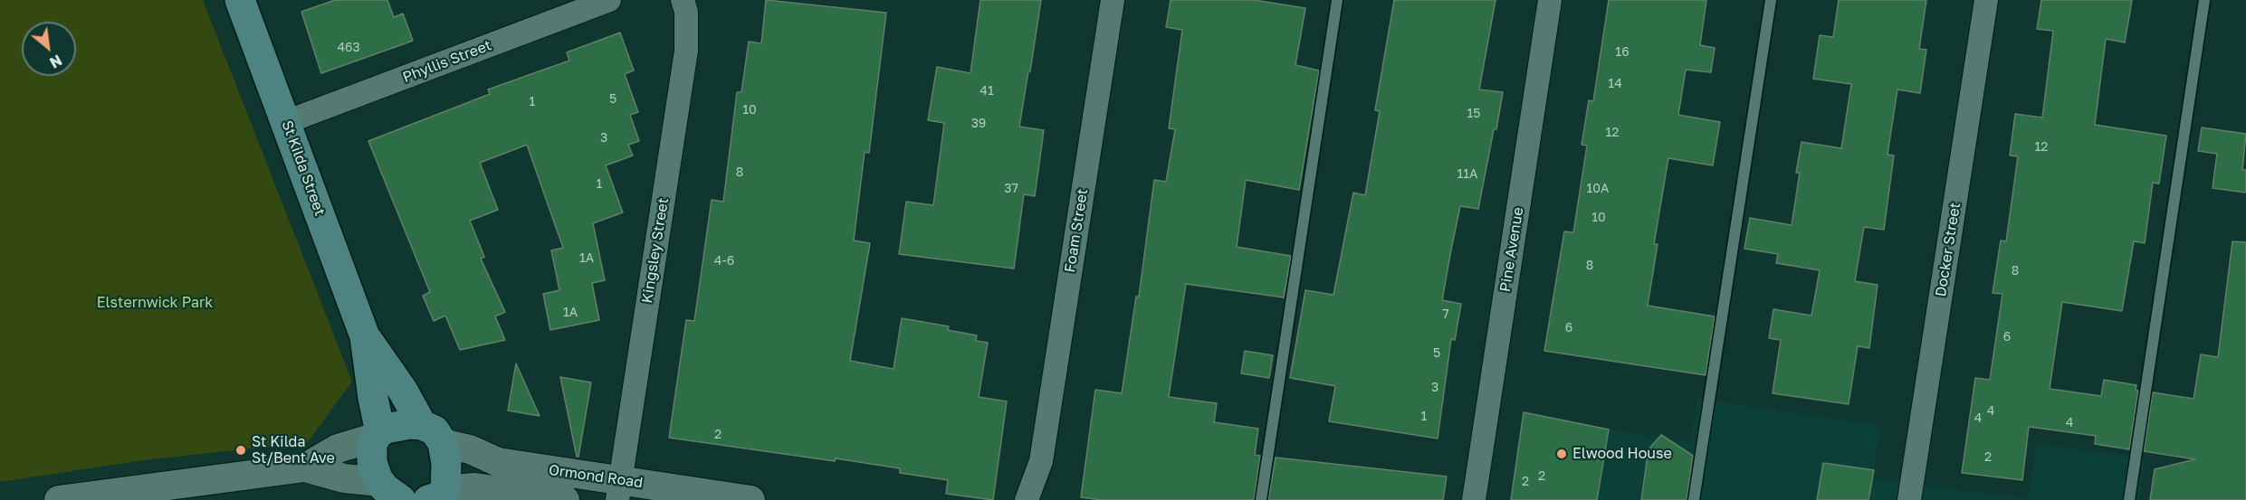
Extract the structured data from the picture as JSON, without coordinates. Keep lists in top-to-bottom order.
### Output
{
  "streets": {
    "main road": ["St Kilda Street"],
    "street": [
      "Phyllis Street",
      "Foam Street",
      "Pine Avenue",
      "Docker Street",
      "Kingsley Street",
      "Ormond Road"
    ]
  },
  "crossings": [
    ["Phyllis Street", "St Kilda Street"],
    ["St Kilda Street", "Ormond Road"],
    ["Kingsley Street", "Ormond Road"]
  ],
  "parks": ["Elsternwick Park"],
  "places": ["St Kilda St/Bent Ave", "Elwood House"],
  "house_numbers": [
    "463",
    "16",
    "14",
    "41",
    "5",
    "1",
    "10",
    "15",
    "39",
    "12",
    "3",
    "12",
    "8",
    "11A",
    "1",
    "37",
    "10A",
    "10",
    "1A",
    "4-6",
    "8",
    "8",
    "1A",
    "7",
    "6",
    "6",
    "5",
    "3",
    "4",
    "1",
    "4",
    "4",
    "2",
    "2",
    "2",
    "2"
  ],
  "north": "bottom right"
}
